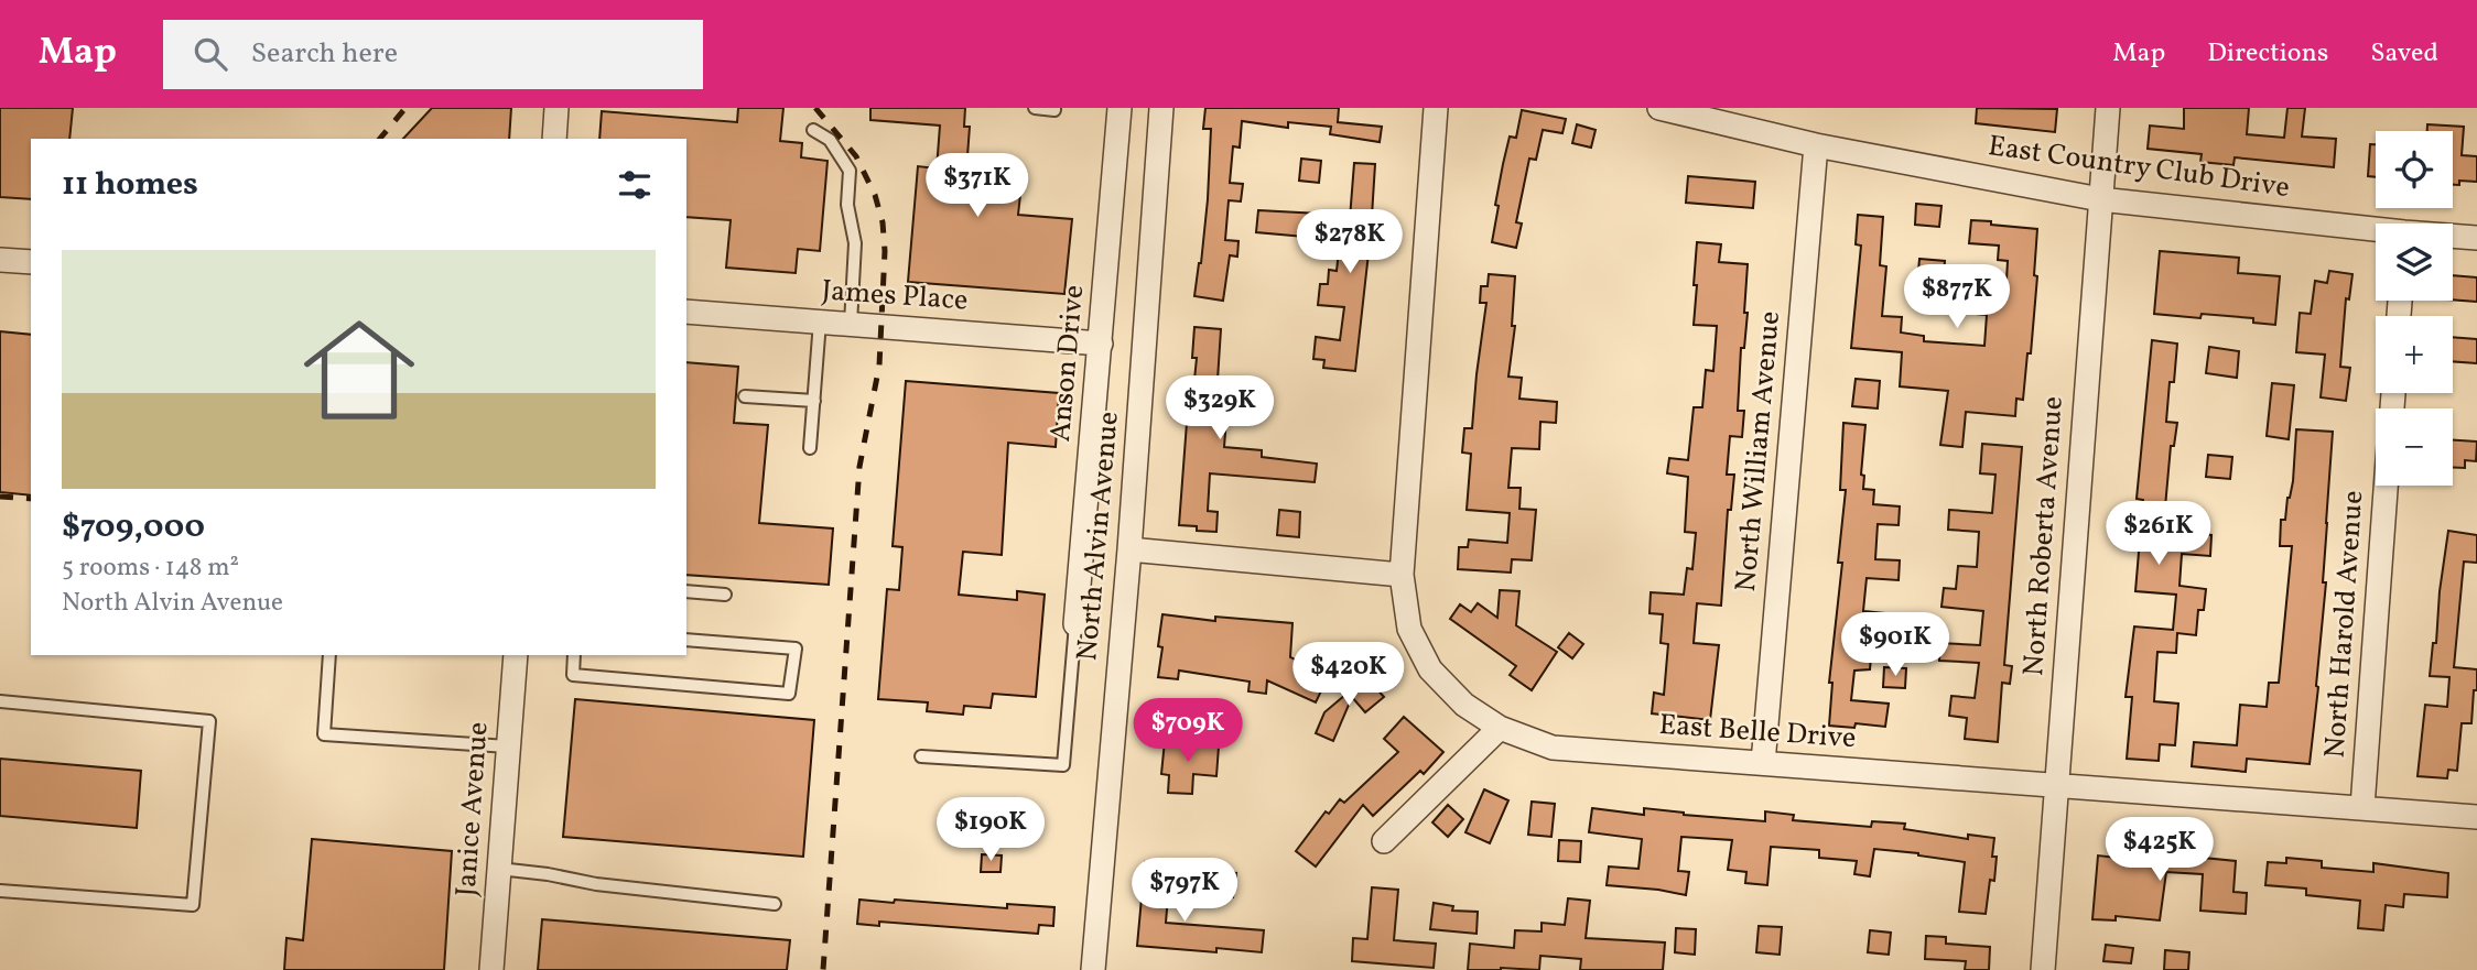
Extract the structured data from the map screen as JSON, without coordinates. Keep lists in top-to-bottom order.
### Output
{
  "streets": {
    "street": [
      "East Country Club Drive",
      "James Place",
      "Anson Drive",
      "North William Avenue",
      "North Alvin Avenue",
      "North Roberta Avenue",
      "North Harold Avenue",
      "East Belle Drive",
      "Janice Avenue"
    ]
  },
  "crossings": [
    ["East Country Club Drive", "North William Avenue"],
    ["East Country Club Drive", "North Roberta Avenue"],
    ["James Place", "Anson Drive"],
    ["North William Avenue", "East Belle Drive"],
    ["North Roberta Avenue", "East Belle Drive"],
    ["North Harold Avenue", "East Belle Drive"]
  ],
  "page": {
    "header": "Map",
    "search": "Search here",
    "nav": ["Map", "Directions", "Saved"],
    "map_buttons": ["+", "−"],
    "heading": "11 homes",
    "price": [
      "$371K",
      "$278K",
      "$877K",
      "$329K",
      "$261K",
      "$901K",
      "$420K",
      "$709K",
      "$190K",
      "$425K",
      "$797K"
    ],
    "list": [
      {
        "name": "$709,000",
        "note": "5 rooms · 148 m² · North Alvin Avenue"
      }
    ]
  }
}
